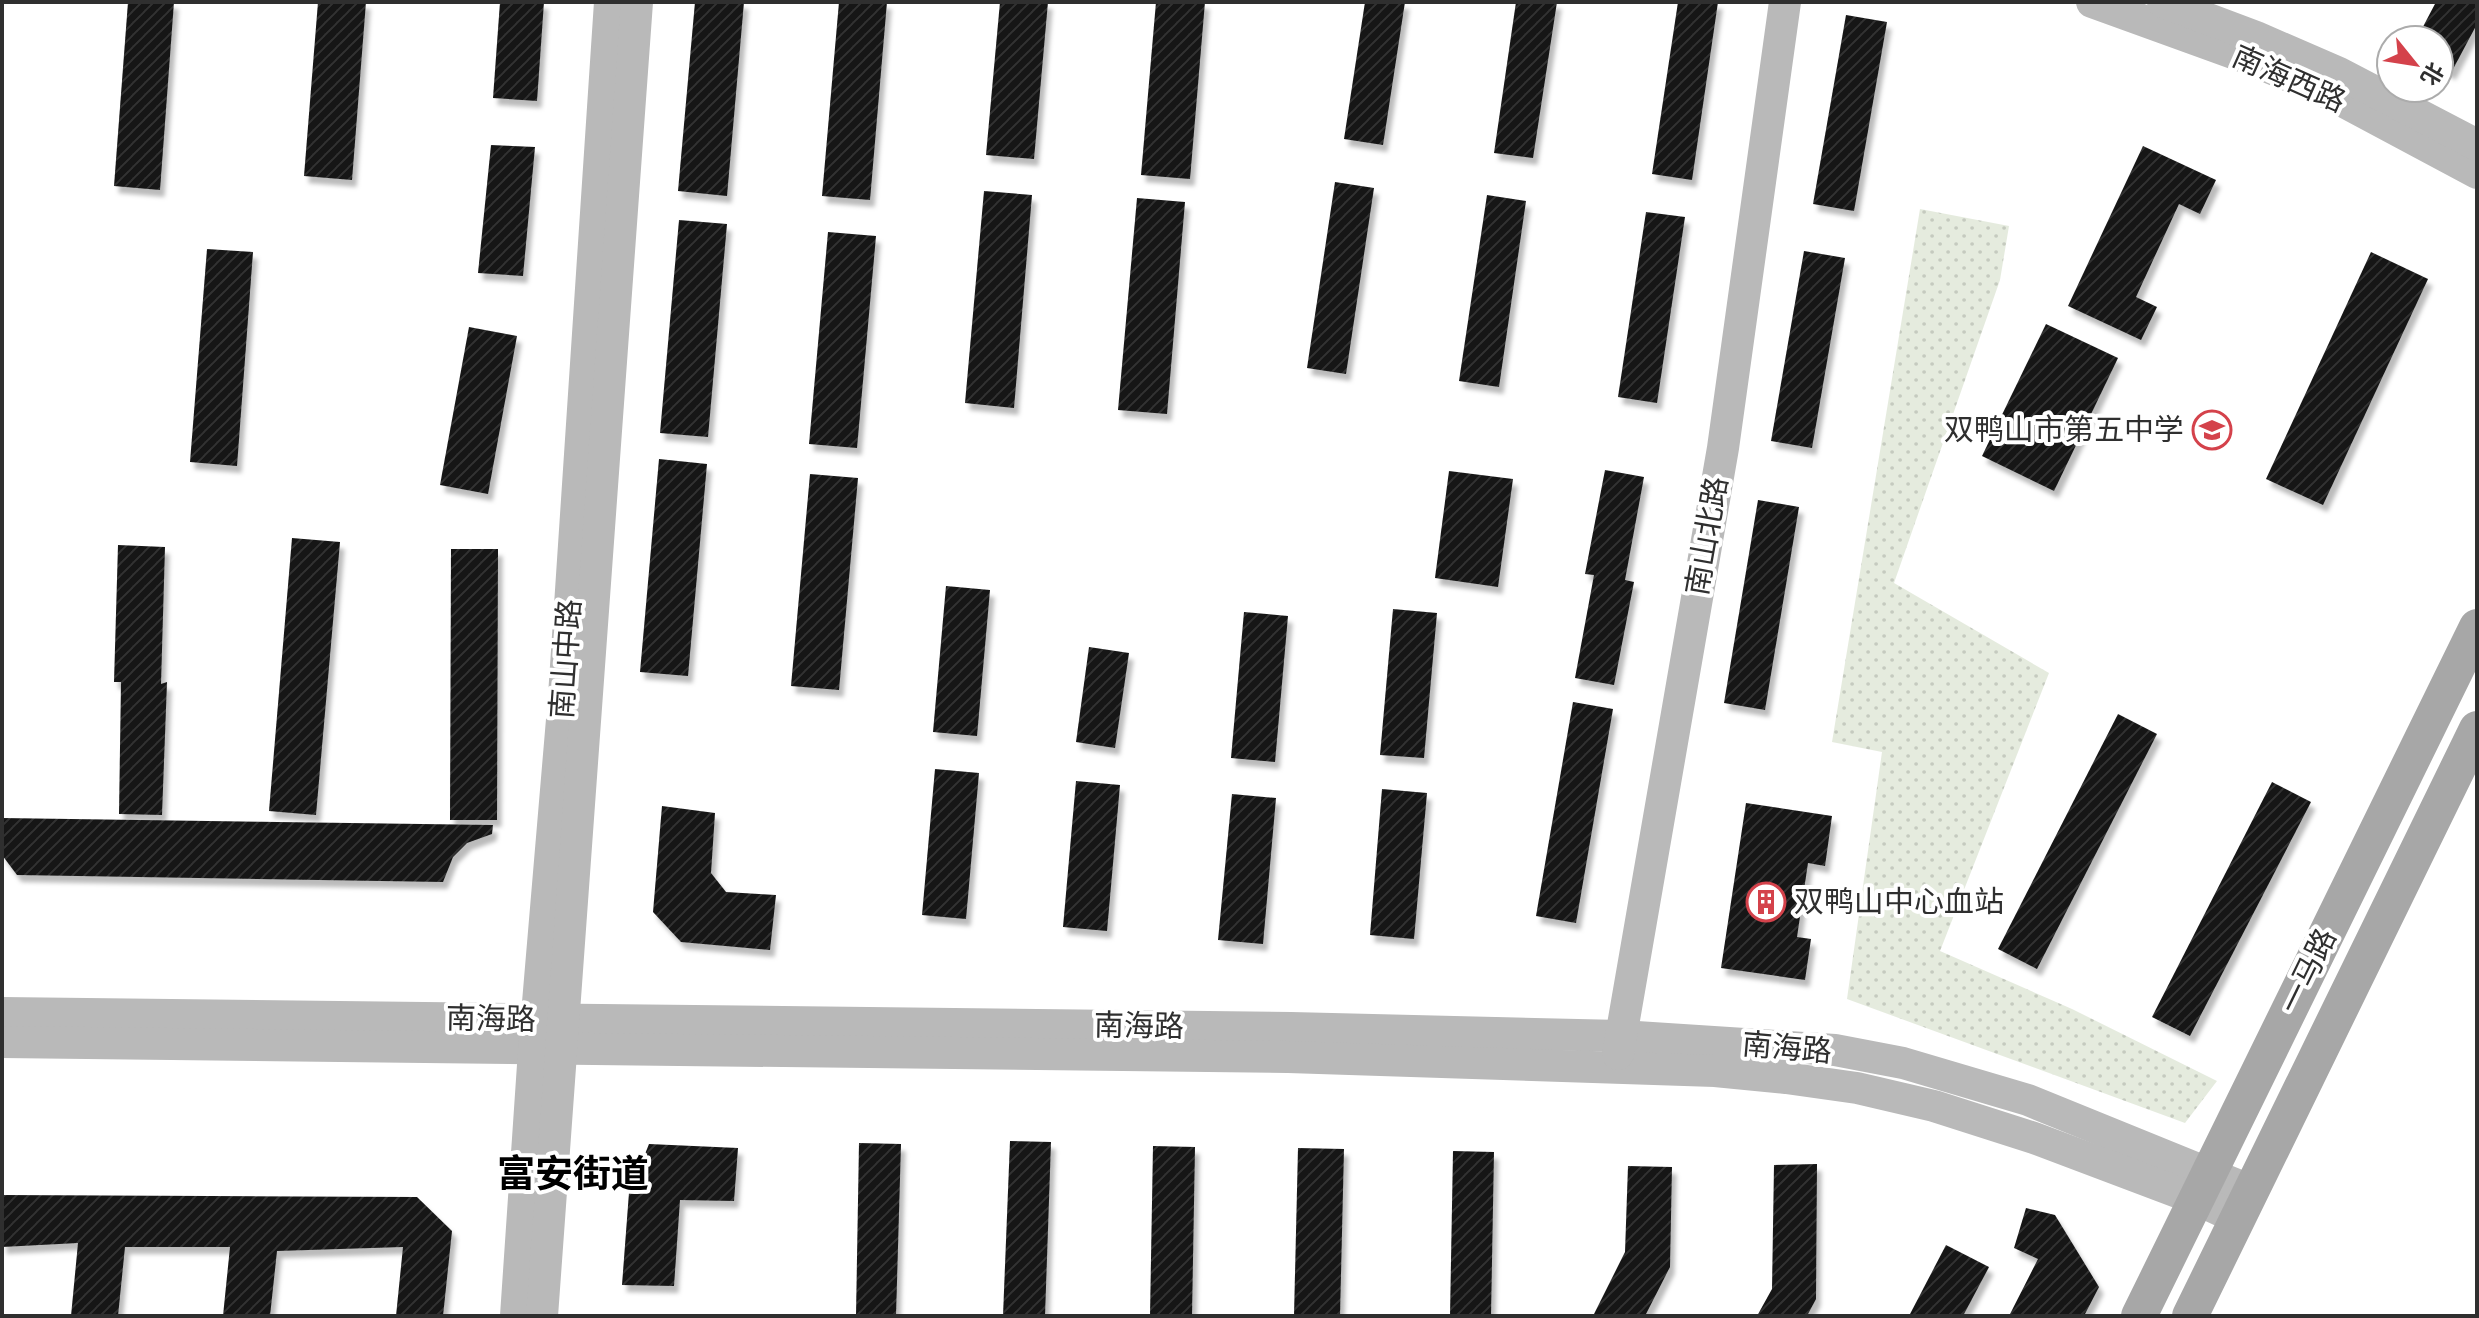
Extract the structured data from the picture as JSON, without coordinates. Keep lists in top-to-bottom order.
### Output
{
  "streets": {
    "main road": [
      "南海西路",
      "南山北路",
      "南山中路",
      "一马路",
      "南海路"
    ]
  },
  "crossings": [
    ["南山北路", "南海路"],
    ["南山中路", "南海路"],
    ["一马路", "南海路"]
  ],
  "districts": ["富安街道"],
  "places": {
    "school or university": ["双鸭山市第五中学"],
    "building": ["双鸭山中心血站"]
  },
  "north": "bottom right"
}
